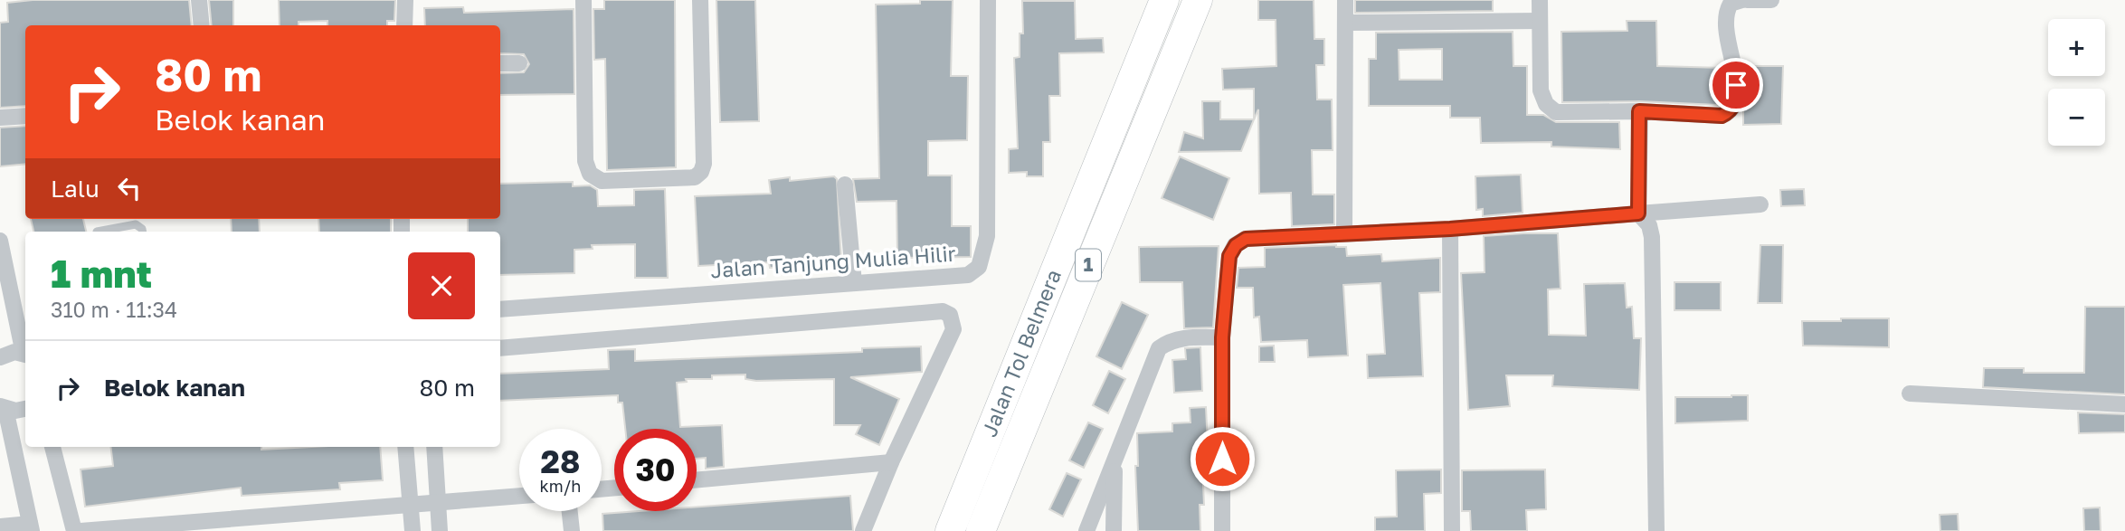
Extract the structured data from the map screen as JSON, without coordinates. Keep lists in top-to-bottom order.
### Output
{
  "streets": {
    "highway": ["1", "Jalan Tol Belmera"],
    "street": ["Jalan Tanjung Mulia Hilir"]
  },
  "page": {
    "map_buttons": ["+", "−"],
    "turn": ["80 m", "Belok kanan"],
    "then": "Lalu",
    "heading": ["1 mnt", "310 m · 11:34"],
    "list": [
      {
        "name": "Belok kanan",
        "value": "80 m"
      }
    ],
    "speed": "28 km/h",
    "limit": "30"
  }
}
